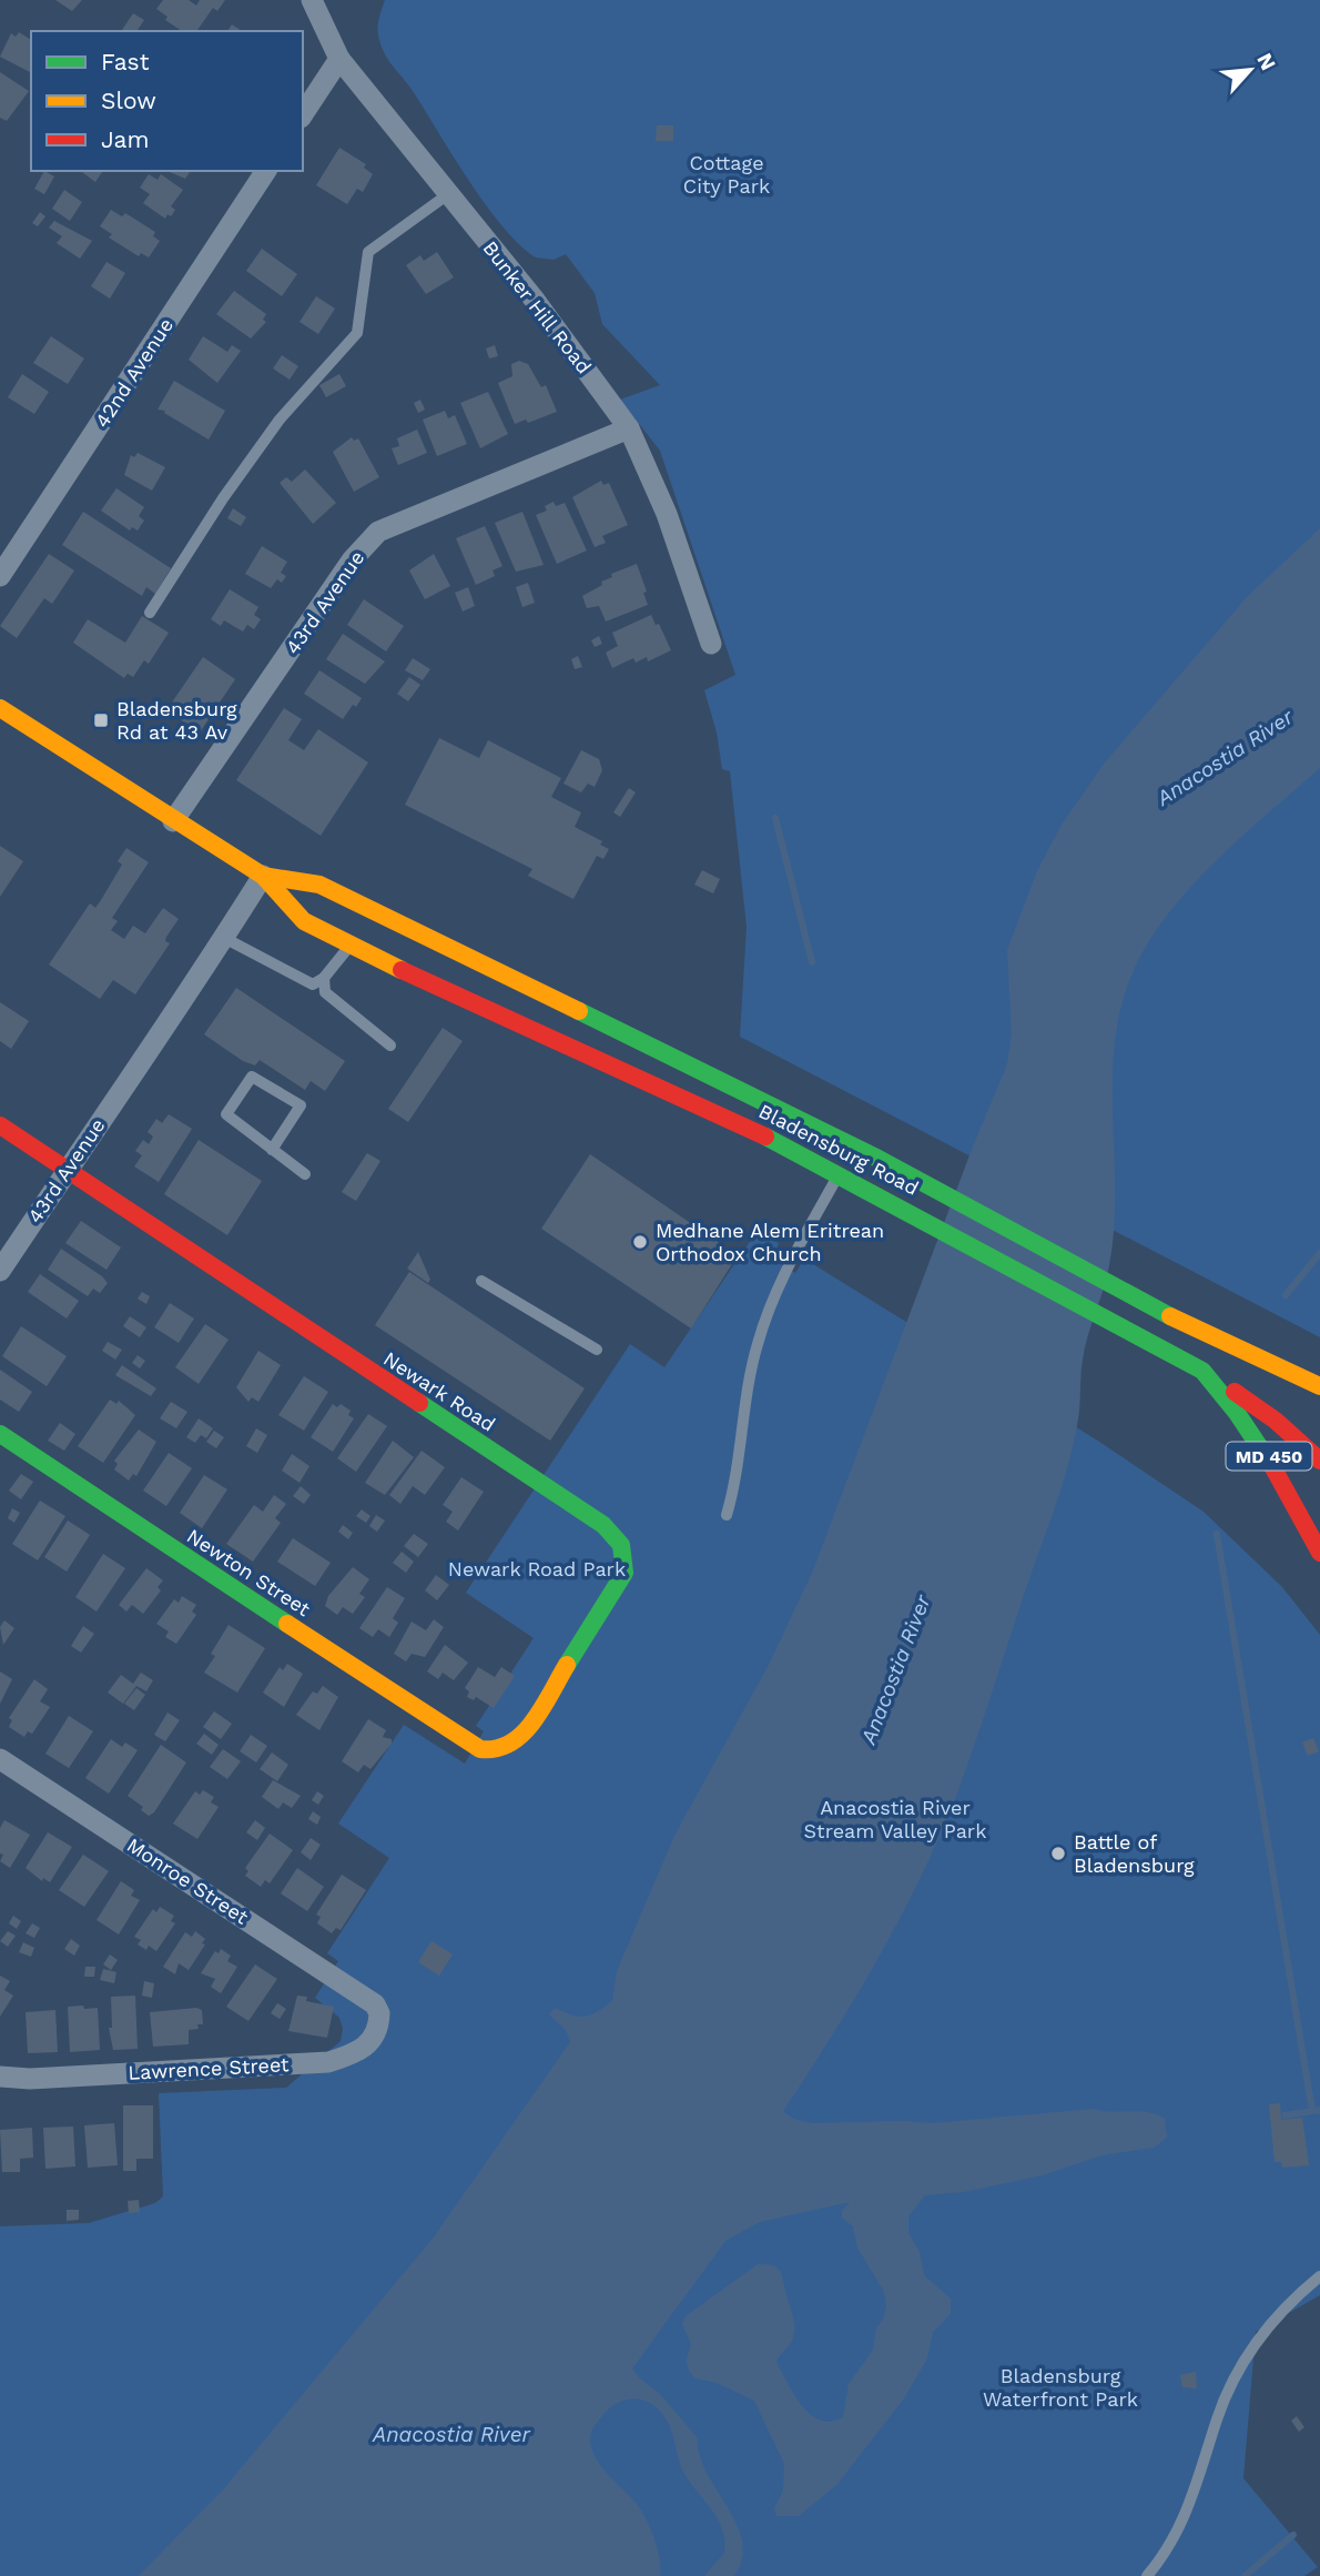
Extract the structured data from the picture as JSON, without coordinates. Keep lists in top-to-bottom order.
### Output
{
  "streets": {
    "main road": [
      "Bladensburg Road",
      "Newark Road",
      "MD 450",
      "Newton Street"
    ],
    "street": [
      "Bunker Hill Road",
      "42nd Avenue",
      "43rd Avenue",
      "Monroe Street",
      "Lawrence Street"
    ]
  },
  "crossings": [
    ["Bunker Hill Road", "43rd Avenue"],
    ["43rd Avenue", "Bladensburg Road"],
    ["43rd Avenue", "Newark Road"],
    ["Newark Road", "Newton Street"],
    ["Monroe Street", "Lawrence Street"]
  ],
  "water": ["Anacostia River"],
  "parks": [
    "Cottage City Park",
    "Newark Road Park",
    "Anacostia River Stream Valley Park",
    "Bladensburg Waterfront Park"
  ],
  "places": {
    "transit": ["Bladensburg Rd at 43 Av"],
    "other": ["Medhane Alem Eritrean Orthodox Church", "Battle of Bladensburg"]
  },
  "legend": ["Fast", "Slow", "Jam"],
  "north": "top right"
}
